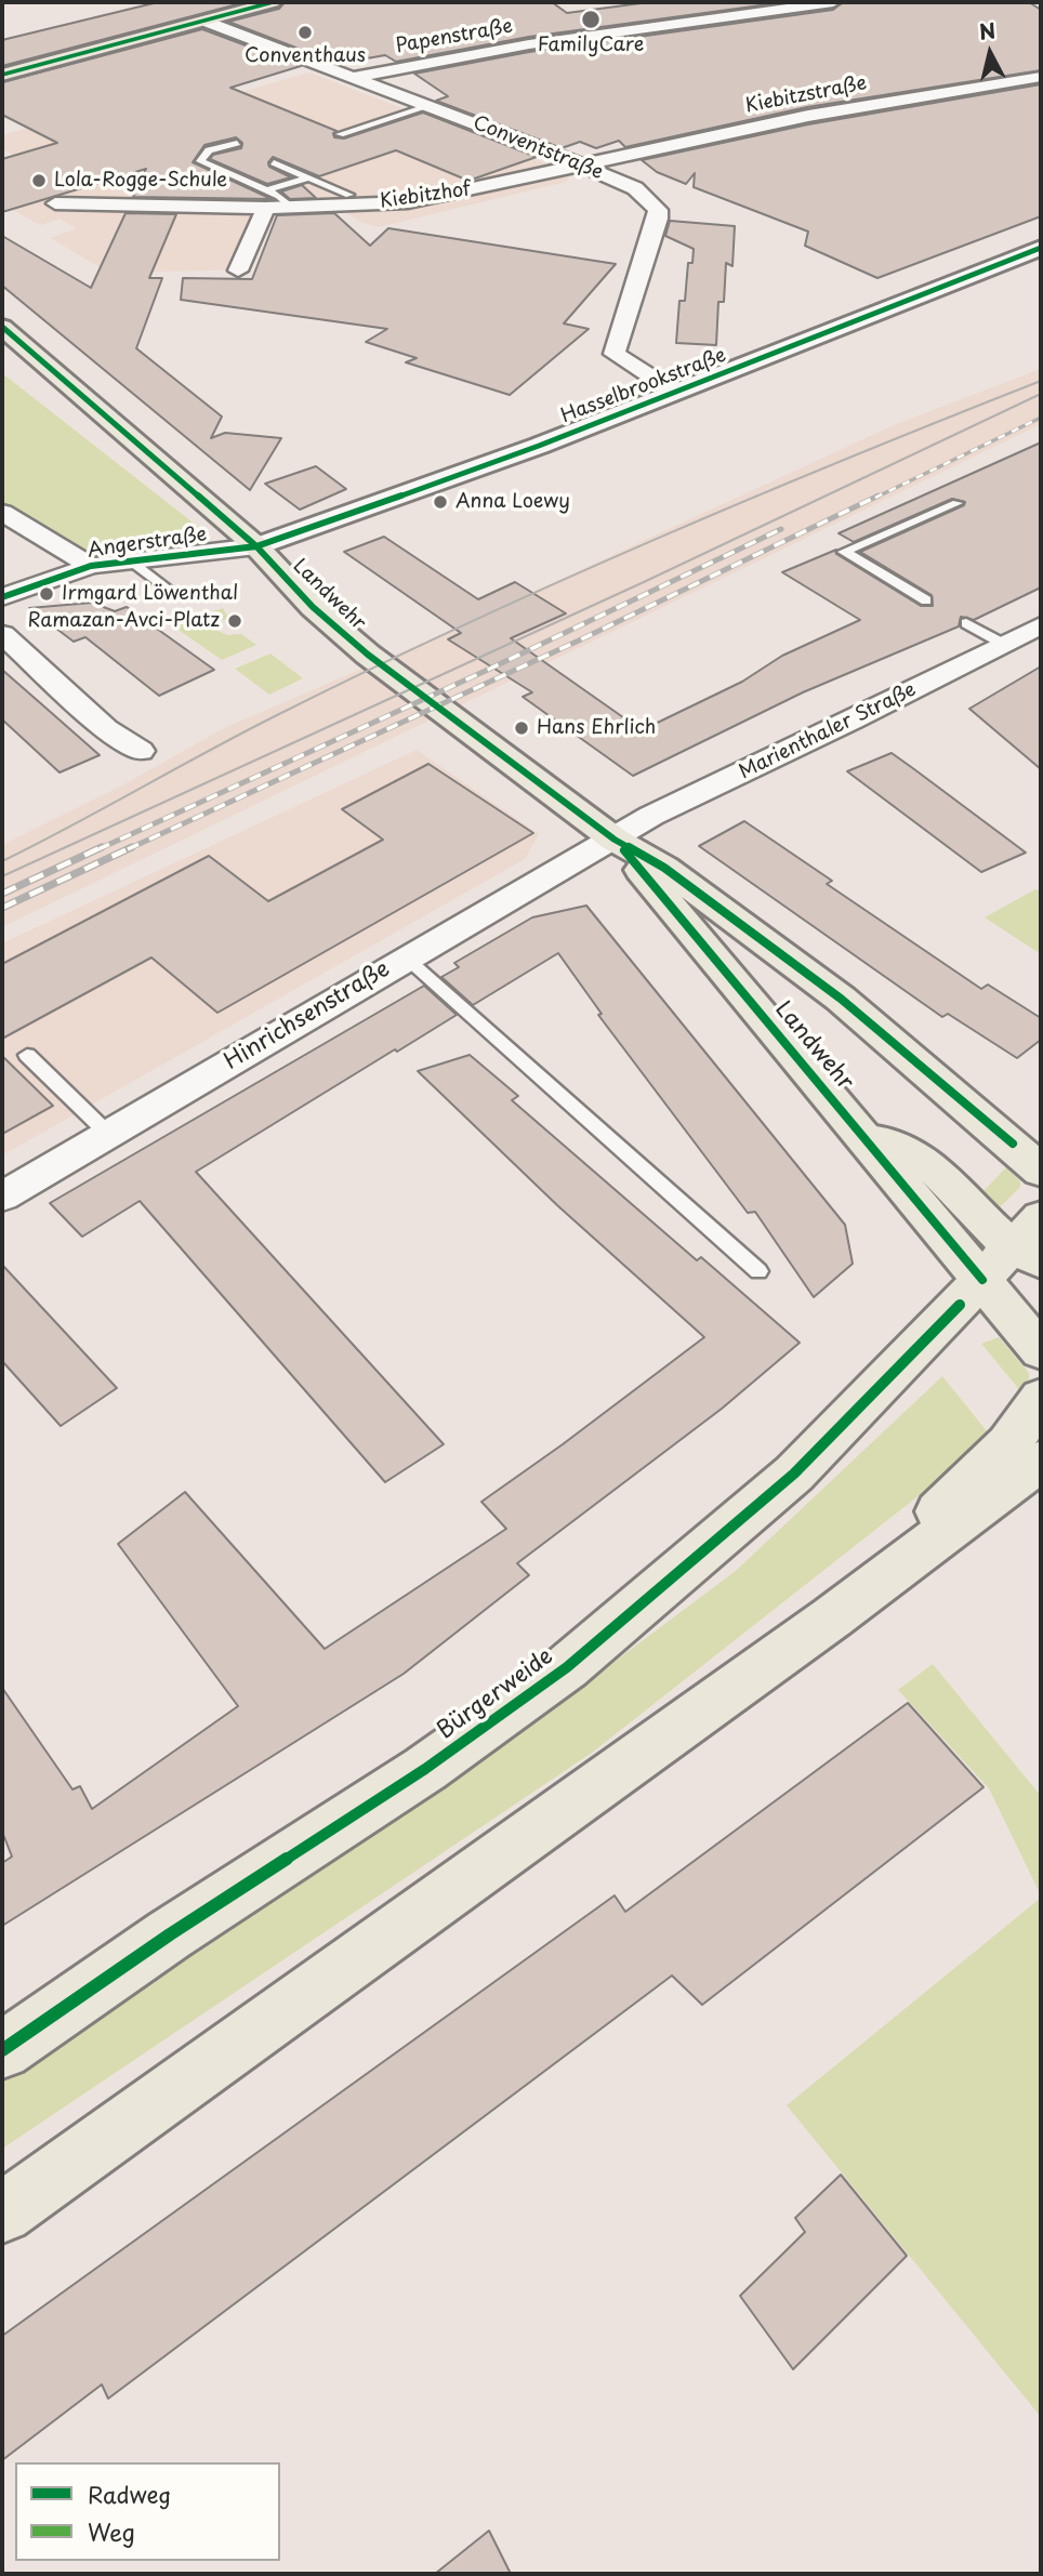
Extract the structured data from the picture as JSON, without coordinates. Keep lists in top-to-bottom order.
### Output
{
  "streets": {
    "main road": ["Landwehr", "Bürgerweide"],
    "street": [
      "Papenstraße",
      "Kiebitzstraße",
      "Conventstraße",
      "Kiebitzhof",
      "Hasselbrookstraße",
      "Angerstraße",
      "Marienthaler Straße",
      "Hinrichsenstraße"
    ]
  },
  "crossings": [
    ["Papenstraße", "Conventstraße"],
    ["Kiebitzstraße", "Conventstraße"],
    ["Kiebitzstraße", "Kiebitzhof"],
    ["Conventstraße", "Kiebitzhof"],
    ["Conventstraße", "Hasselbrookstraße"],
    ["Hasselbrookstraße", "Angerstraße"],
    ["Hasselbrookstraße", "Landwehr"],
    ["Angerstraße", "Landwehr"],
    ["Landwehr", "Marienthaler Straße"],
    ["Landwehr", "Hinrichsenstraße"],
    ["Landwehr", "Bürgerweide"],
    ["Marienthaler Straße", "Hinrichsenstraße"]
  ],
  "places": [
    "FamilyCare",
    "Conventhaus",
    "Lola-Rogge-Schule",
    "Anna Loewy",
    "Irmgard Löwenthal",
    "Ramazan-Avci-Platz",
    "Hans Ehrlich"
  ],
  "legend": ["Radweg", "Weg"],
  "north": "top"
}
